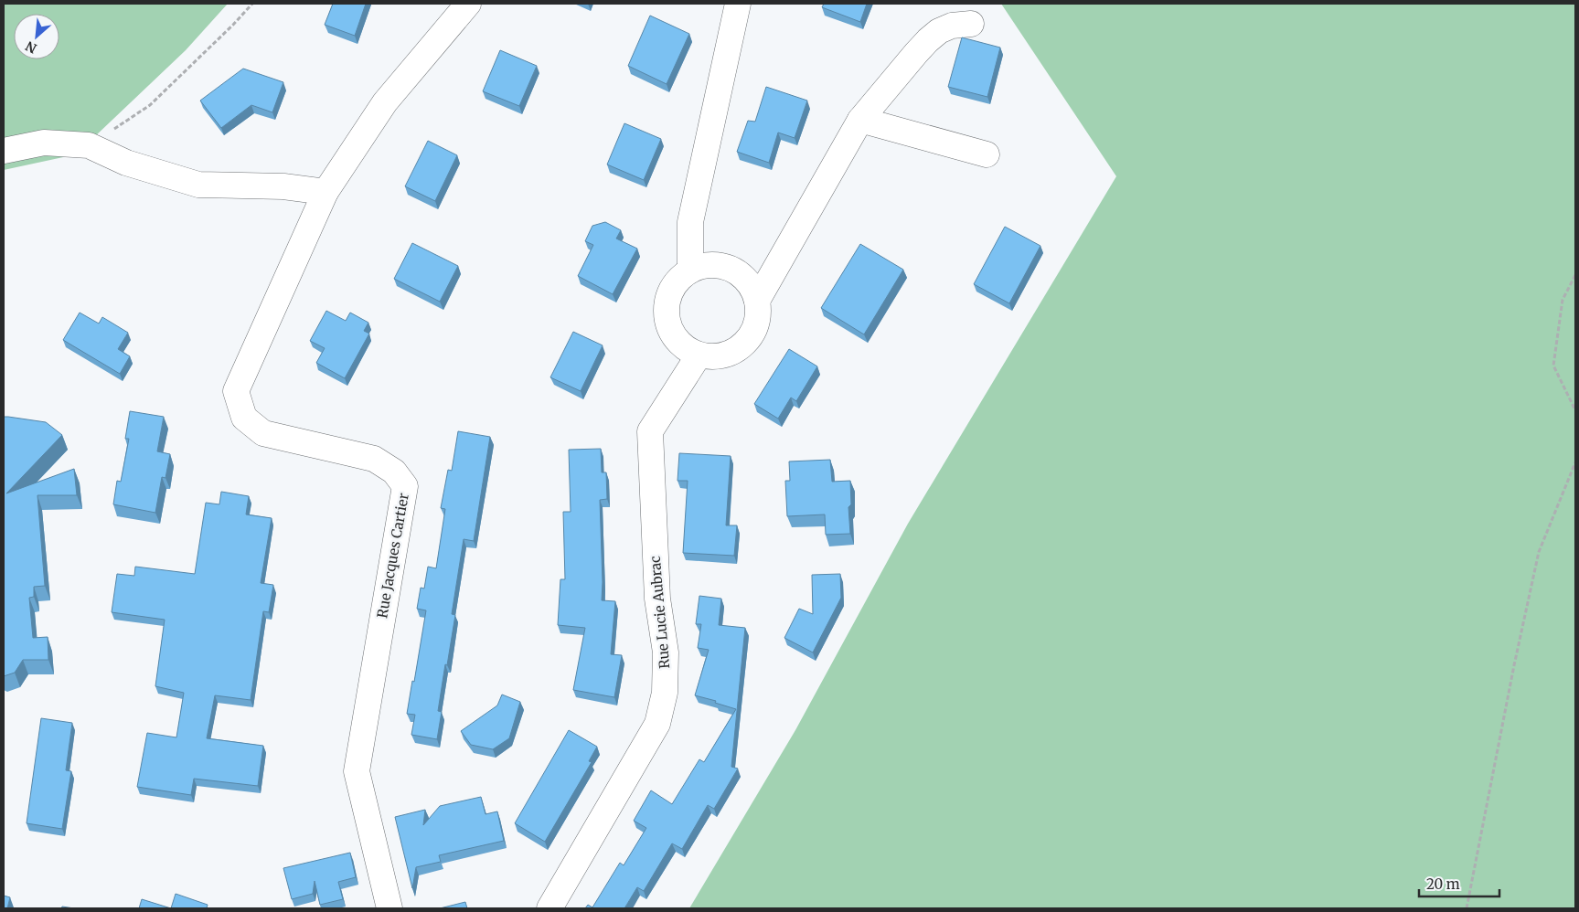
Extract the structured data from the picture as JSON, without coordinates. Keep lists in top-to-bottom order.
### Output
{
  "streets": {
    "street": ["Rue Jacques Cartier", "Rue Lucie Aubrac"]
  },
  "scale_bar": "20 m",
  "north": "bottom left"
}
